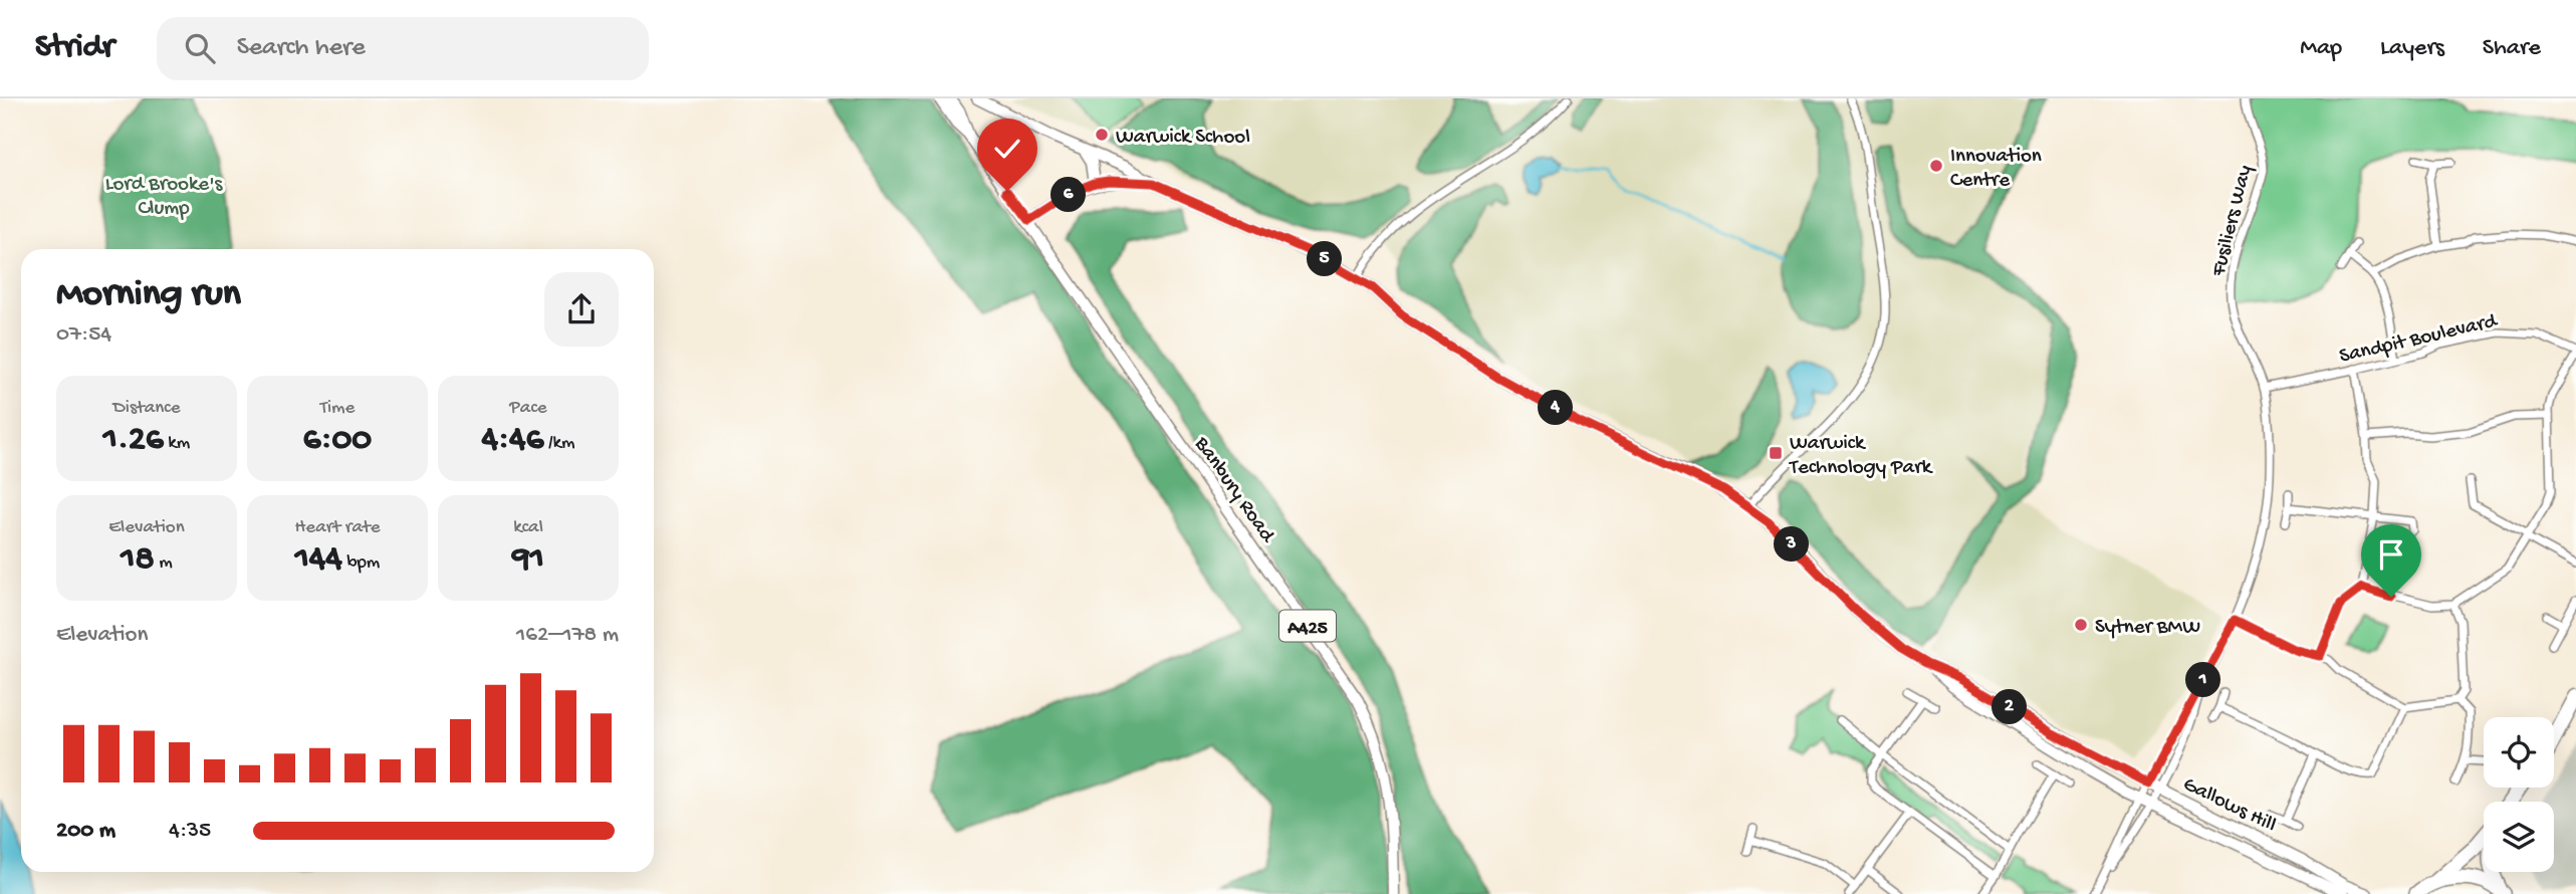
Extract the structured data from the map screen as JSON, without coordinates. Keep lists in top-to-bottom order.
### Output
{
  "streets": {
    "street": [
      "Fusiliers Way",
      "Sandpit Boulevard",
      "Banbury Road",
      "A425",
      "Gallows Hill"
    ]
  },
  "crossings": [
    ["Fusiliers Way", "Sandpit Boulevard"],
    ["Fusiliers Way", "Gallows Hill"],
    ["Banbury Road", "Gallows Hill"]
  ],
  "parks": ["Lord Brooke's Clump"],
  "places": {
    "other": ["Warwick School", "Innovation Centre", "Sytner BMW"],
    "transit": ["Warwick Technology Park"]
  },
  "page": {
    "header": "Stridr",
    "search": "Search here",
    "nav": ["Map", "Layers", "Share"],
    "pins": [
      "6",
      "5",
      "4",
      "3",
      "1",
      "2"
    ],
    "heading": ["Morning run", "07:54"],
    "stats": [
      ["Distance", "1.26 km"],
      ["Time", "6:00"],
      ["Pace", "4:46 /km"],
      ["Elevation", "18 m"],
      ["Heart rate", "144 bpm"],
      ["kcal", "91"]
    ],
    "chart": ["Elevation", "162–178 m"],
    "list": [
      {
        "name": "200 m",
        "note": "4:35"
      }
    ]
  }
}
